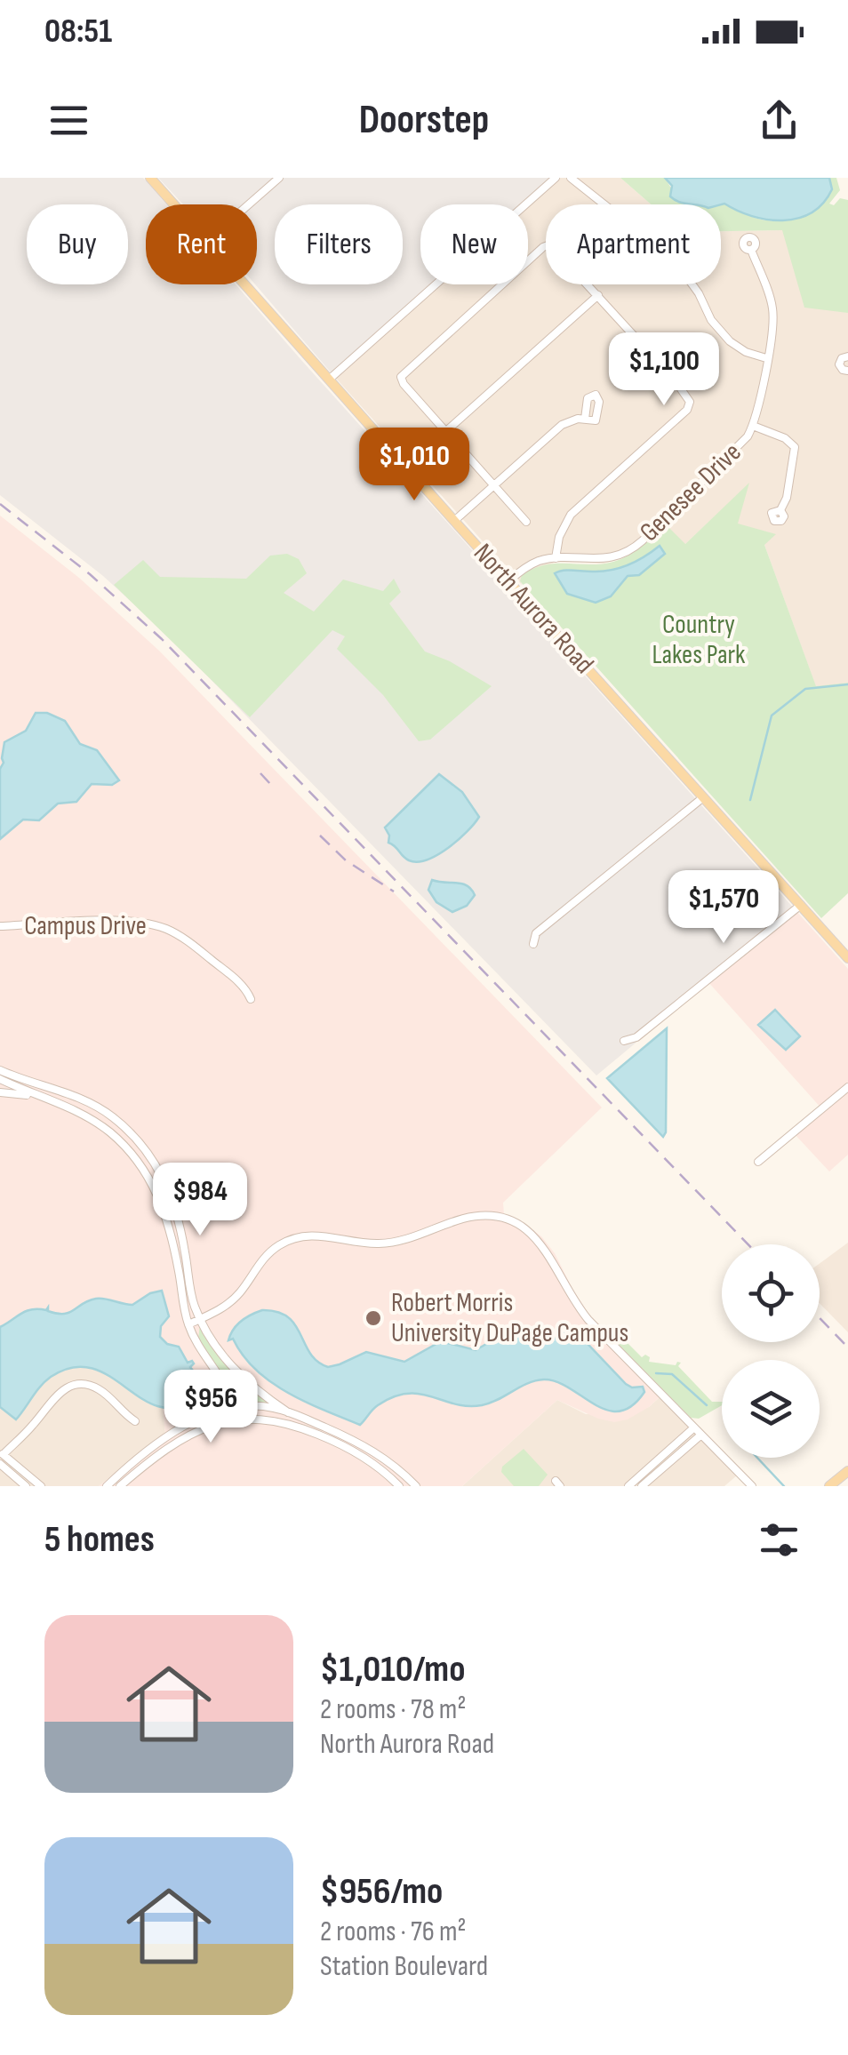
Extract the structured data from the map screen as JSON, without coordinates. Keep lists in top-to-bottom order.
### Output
{
  "streets": {
    "main road": ["North Aurora Road"],
    "street": ["Genesee Drive", "Campus Drive"]
  },
  "crossings": [
    ["Genesee Drive", "North Aurora Road"]
  ],
  "parks": ["Country Lakes Park"],
  "places": ["Robert Morris University DuPage Campus"],
  "page": {
    "status": "08:51",
    "header": "Doorstep",
    "chip": [
      "Buy",
      "Rent",
      "Filters",
      "New",
      "Apartment"
    ],
    "price": [
      "$1,100",
      "$1,010",
      "$1,570",
      "$984",
      "$956"
    ],
    "heading": "5 homes",
    "list": [
      {
        "name": "$1,010/mo",
        "note": "2 rooms · 78 m² · North Aurora Road"
      },
      {
        "name": "$956/mo",
        "note": "2 rooms · 76 m² · Station Boulevard"
      }
    ]
  }
}
